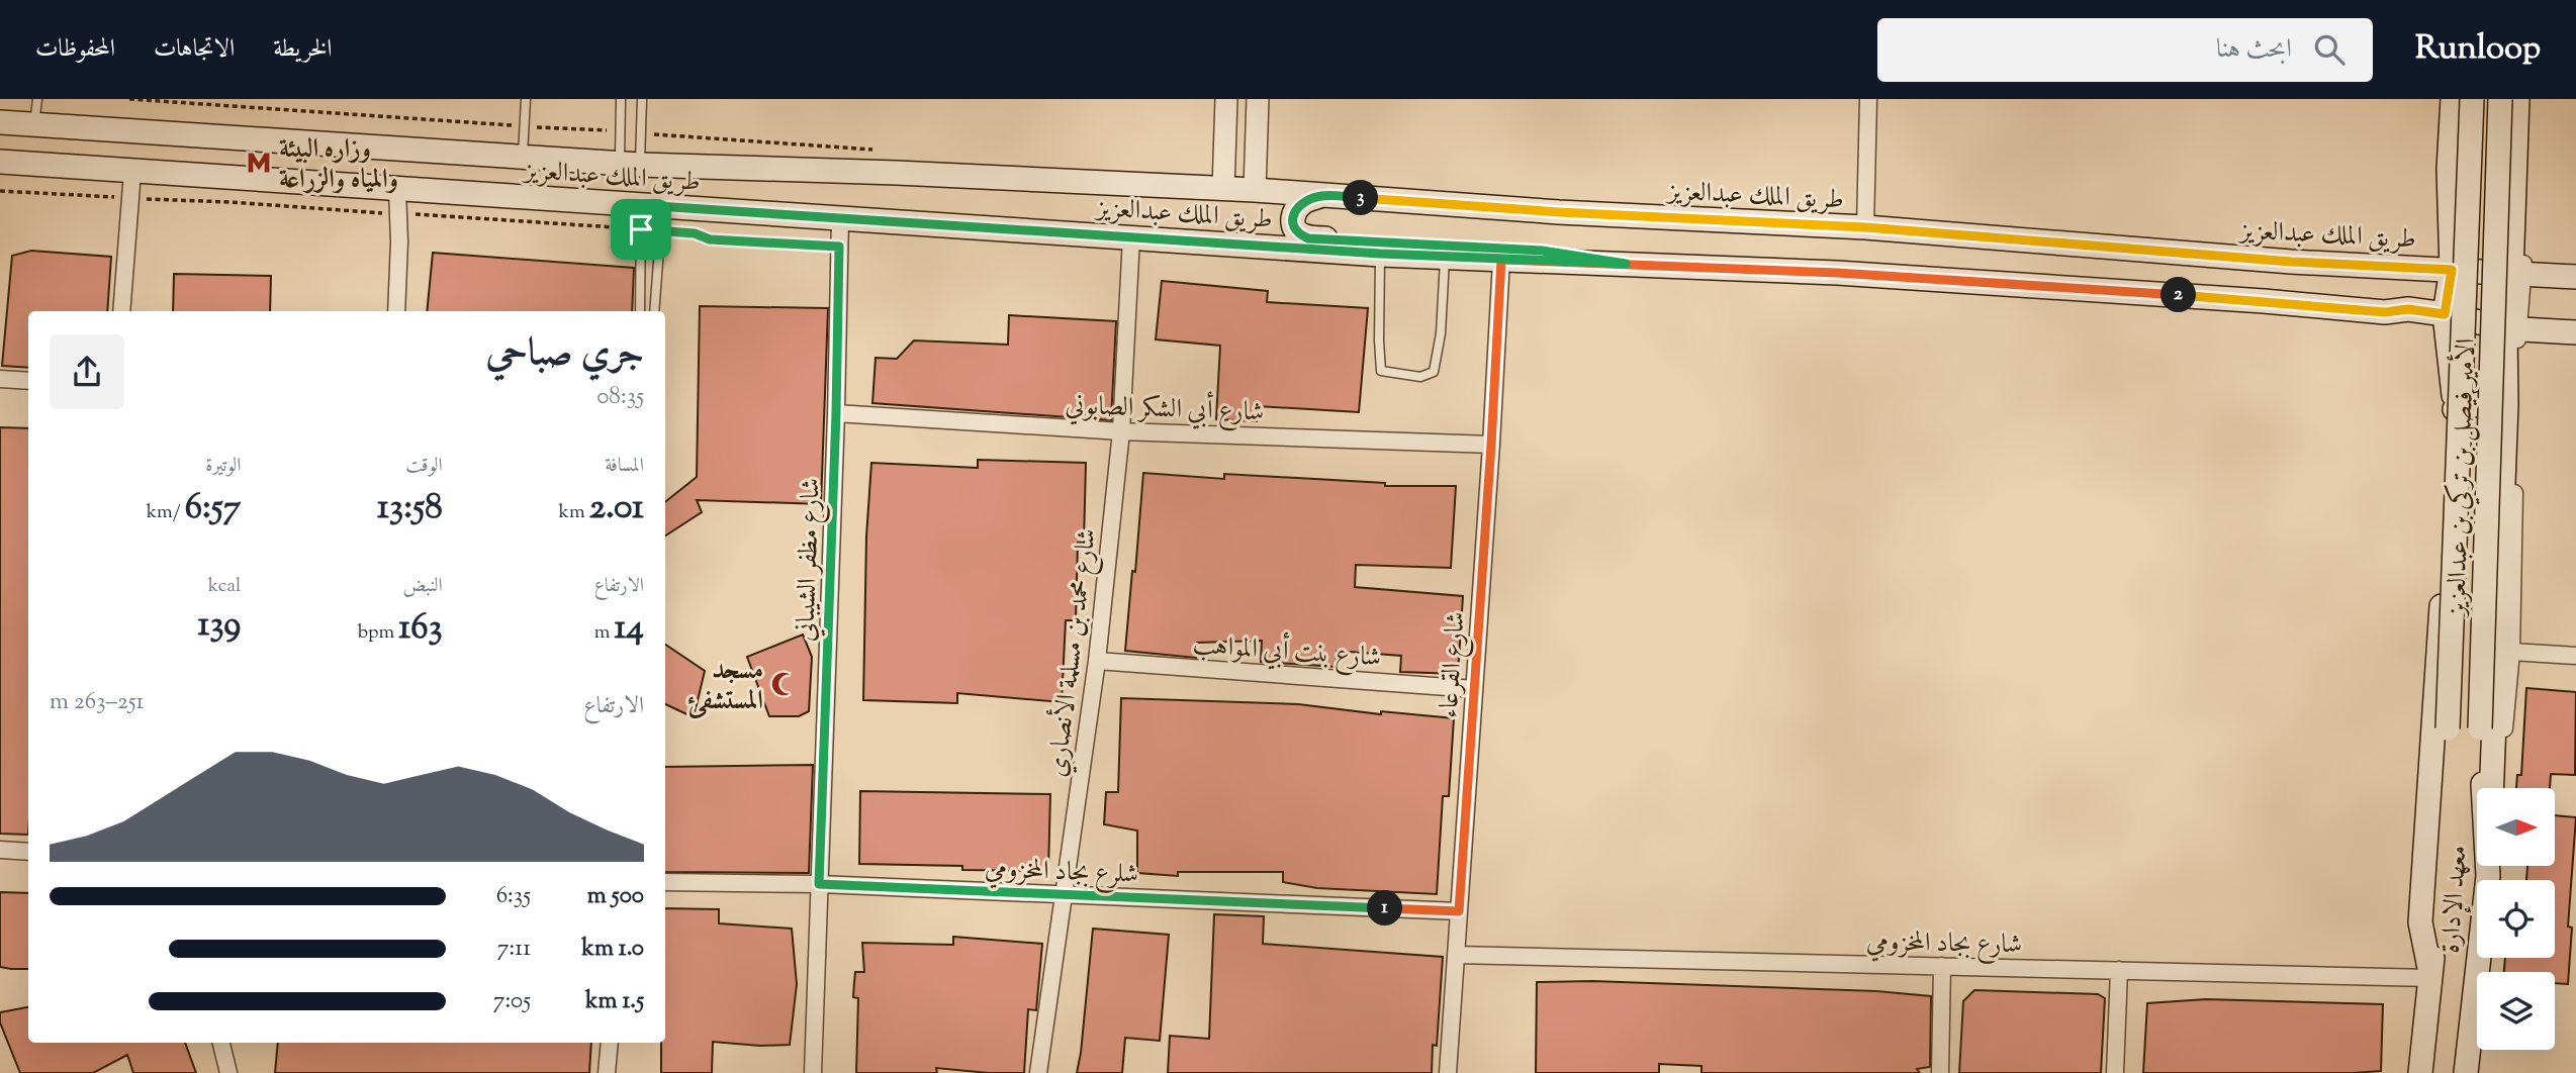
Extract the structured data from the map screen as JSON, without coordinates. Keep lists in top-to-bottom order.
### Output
{
  "streets": {
    "main road": ["طريق الملك عبدالعزيز", "الأمير فيصل بن تركي بن عبدالعزيز", "معهد الإدارة"],
    "street": [
      "شارع أبي الشكر الصابوني",
      "شارع مظفر الشيباني",
      "شارع بنت أبي المواهب",
      "شارع محمد بن مسلمة الأنصاري",
      "شارع القرعاء",
      "شلرع بجاد المخزومي",
      "شارع بجاد المخزومي"
    ]
  },
  "crossings": [
    ["طريق الملك عبدالعزيز", "شارع مظفر الشيباني"],
    ["طريق الملك عبدالعزيز", "شارع محمد بن مسلمة الأنصاري"],
    ["طريق الملك عبدالعزيز", "شارع القرعاء"],
    ["شارع أبي الشكر الصابوني", "شارع مظفر الشيباني"],
    ["شارع أبي الشكر الصابوني", "شارع محمد بن مسلمة الأنصاري"],
    ["شارع أبي الشكر الصابوني", "شارع القرعاء"],
    ["الأمير فيصل بن تركي بن عبدالعزيز", "معهد الإدارة"],
    ["شارع مظفر الشيباني", "شلرع بجاد المخزومي"],
    ["شارع بنت أبي المواهب", "شارع محمد بن مسلمة الأنصاري"],
    ["شارع بنت أبي المواهب", "شارع القرعاء"],
    ["شارع محمد بن مسلمة الأنصاري", "شلرع بجاد المخزومي"],
    ["شارع القرعاء", "شلرع بجاد المخزومي"],
    ["شارع القرعاء", "شارع بجاد المخزومي"],
    ["معهد الإدارة", "شارع بجاد المخزومي"]
  ],
  "places": {
    "metro station": ["وزاره البيئة والمياه والزراعة"],
    "mosque": ["مسجد المستشفئ"]
  },
  "north": "right",
  "page": {
    "header": "Runloop",
    "search": "ابحث هنا",
    "nav": ["الخريطة", "الاتجاهات", "المحفوظات"],
    "pins": ["3", "2", "1"],
    "heading": ["جري صباحي", "08:35"],
    "stats": [
      ["المسافة", "2.01 km"],
      ["الوقت", "13:58"],
      ["الوتيرة", "6:57 /km"],
      ["الارتفاع", "14 m"],
      ["النبض", "163 bpm"],
      ["kcal", "139"]
    ],
    "chart": ["الارتفاع", "251–263 m"],
    "list": [
      {
        "name": "500 m",
        "note": "6:35"
      },
      {
        "name": "1.0 km",
        "note": "7:11"
      },
      {
        "name": "1.5 km",
        "note": "7:05"
      }
    ]
  }
}
